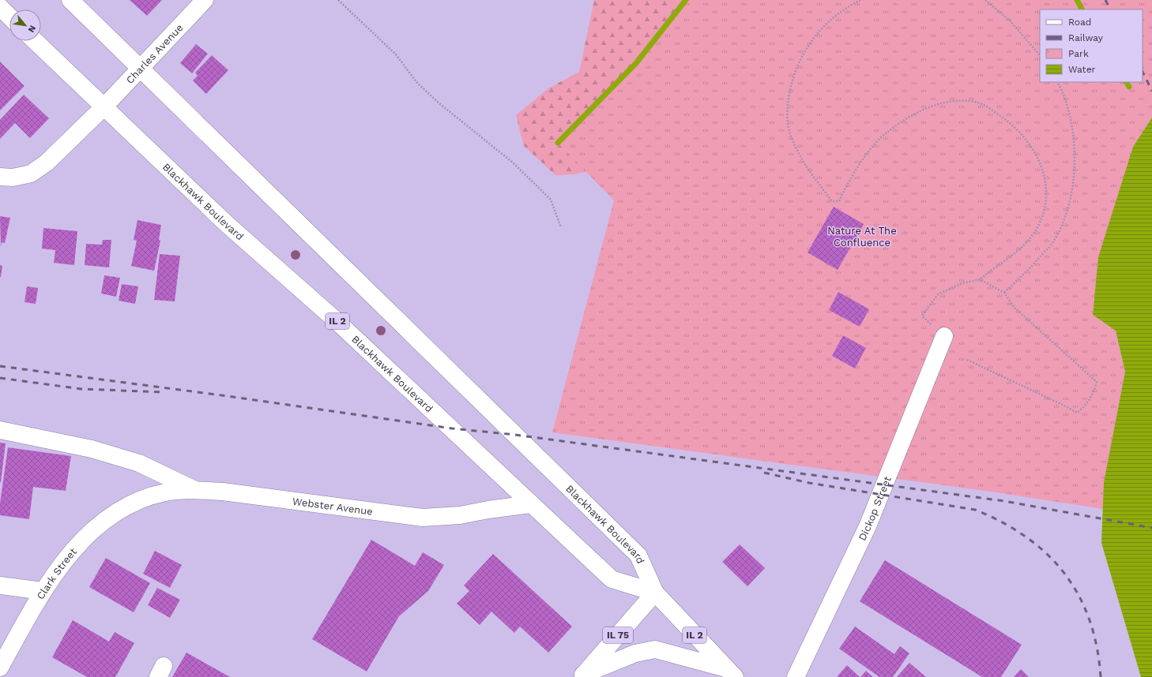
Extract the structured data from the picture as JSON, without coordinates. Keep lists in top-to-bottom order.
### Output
{
  "streets": {
    "main road": [
      "Charles Avenue",
      "Blackhawk Boulevard",
      "IL 2",
      "Webster Avenue",
      "Dickop Street",
      "Clark Street",
      "IL 75"
    ]
  },
  "crossings": [
    ["Charles Avenue", "Blackhawk Boulevard"],
    ["Blackhawk Boulevard", "Webster Avenue"],
    ["Blackhawk Boulevard", "IL 75"],
    ["Webster Avenue", "Clark Street"]
  ],
  "parks": ["Nature At The Confluence"],
  "legend": [
    "Road",
    "Railway",
    "Park",
    "Water"
  ],
  "north": "bottom right"
}
